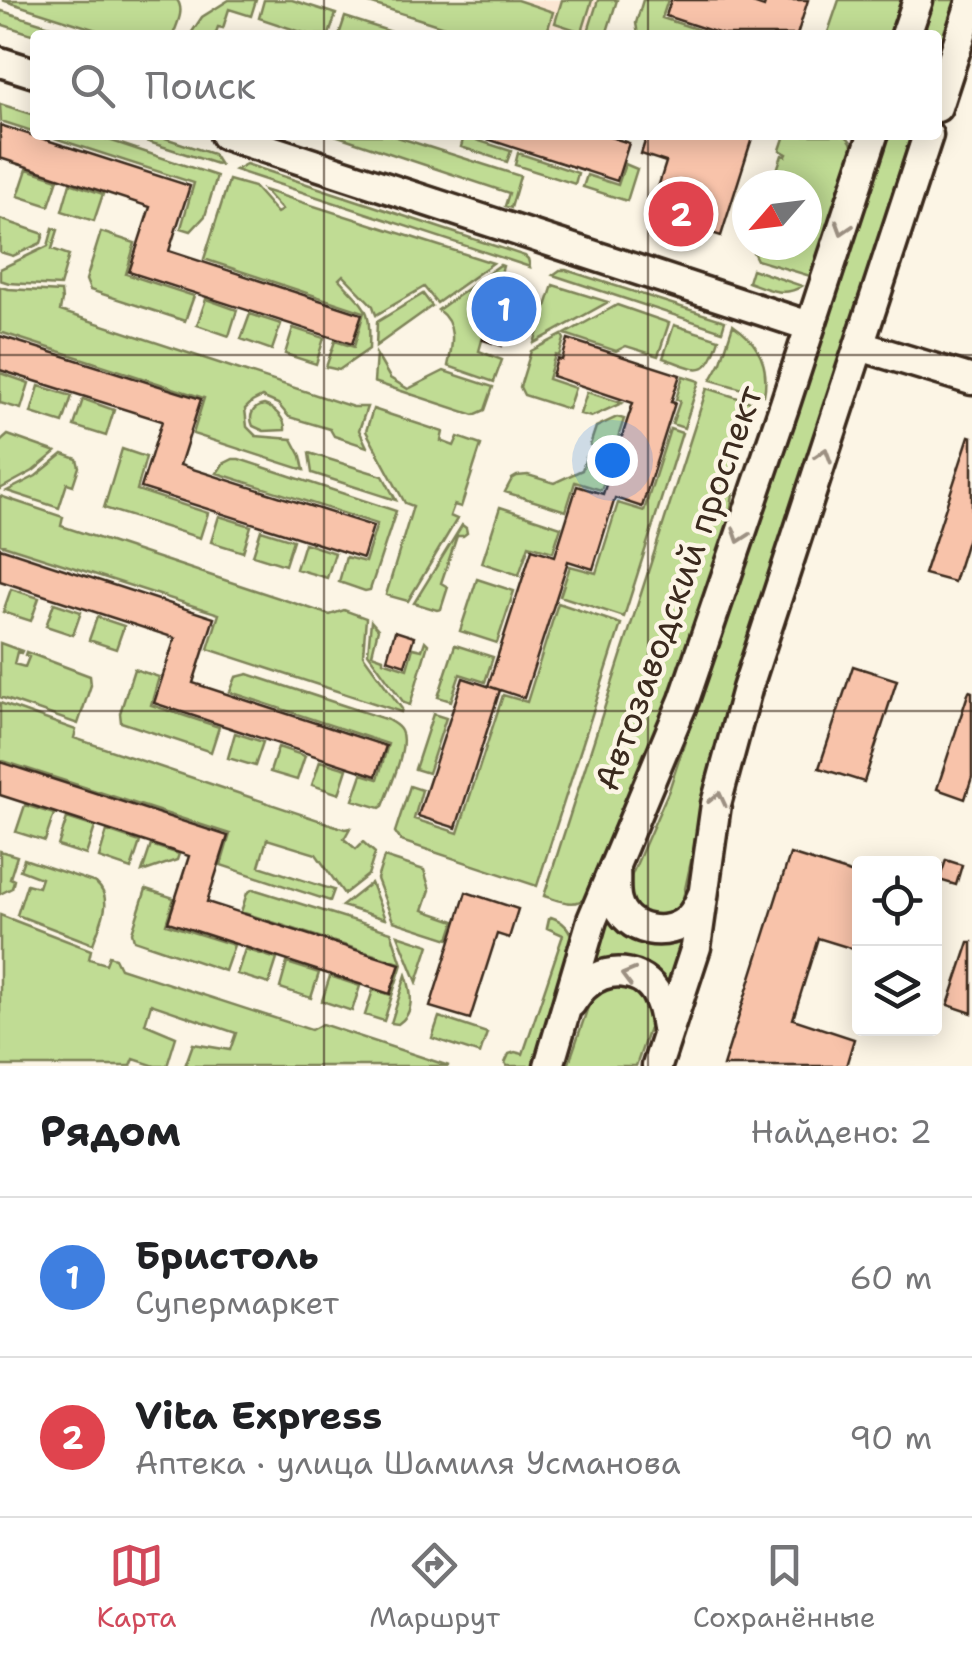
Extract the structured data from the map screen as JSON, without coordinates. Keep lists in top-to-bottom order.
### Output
{
  "streets": {
    "street": ["Автозаводский проспект"]
  },
  "north": "bottom left",
  "page": {
    "search": "Поиск",
    "pins": ["2", "1"],
    "heading": ["Рядом", "Найдено: 2"],
    "list": [
      {
        "mark": "1",
        "name": "Бристоль",
        "note": "Супермаркет",
        "value": "60 m"
      },
      {
        "mark": "2",
        "name": "Vita Express",
        "note": "Аптека · улица Шамиля Усманова",
        "value": "90 m"
      }
    ],
    "nav": ["Карта", "Маршрут", "Сохранённые"]
  }
}
